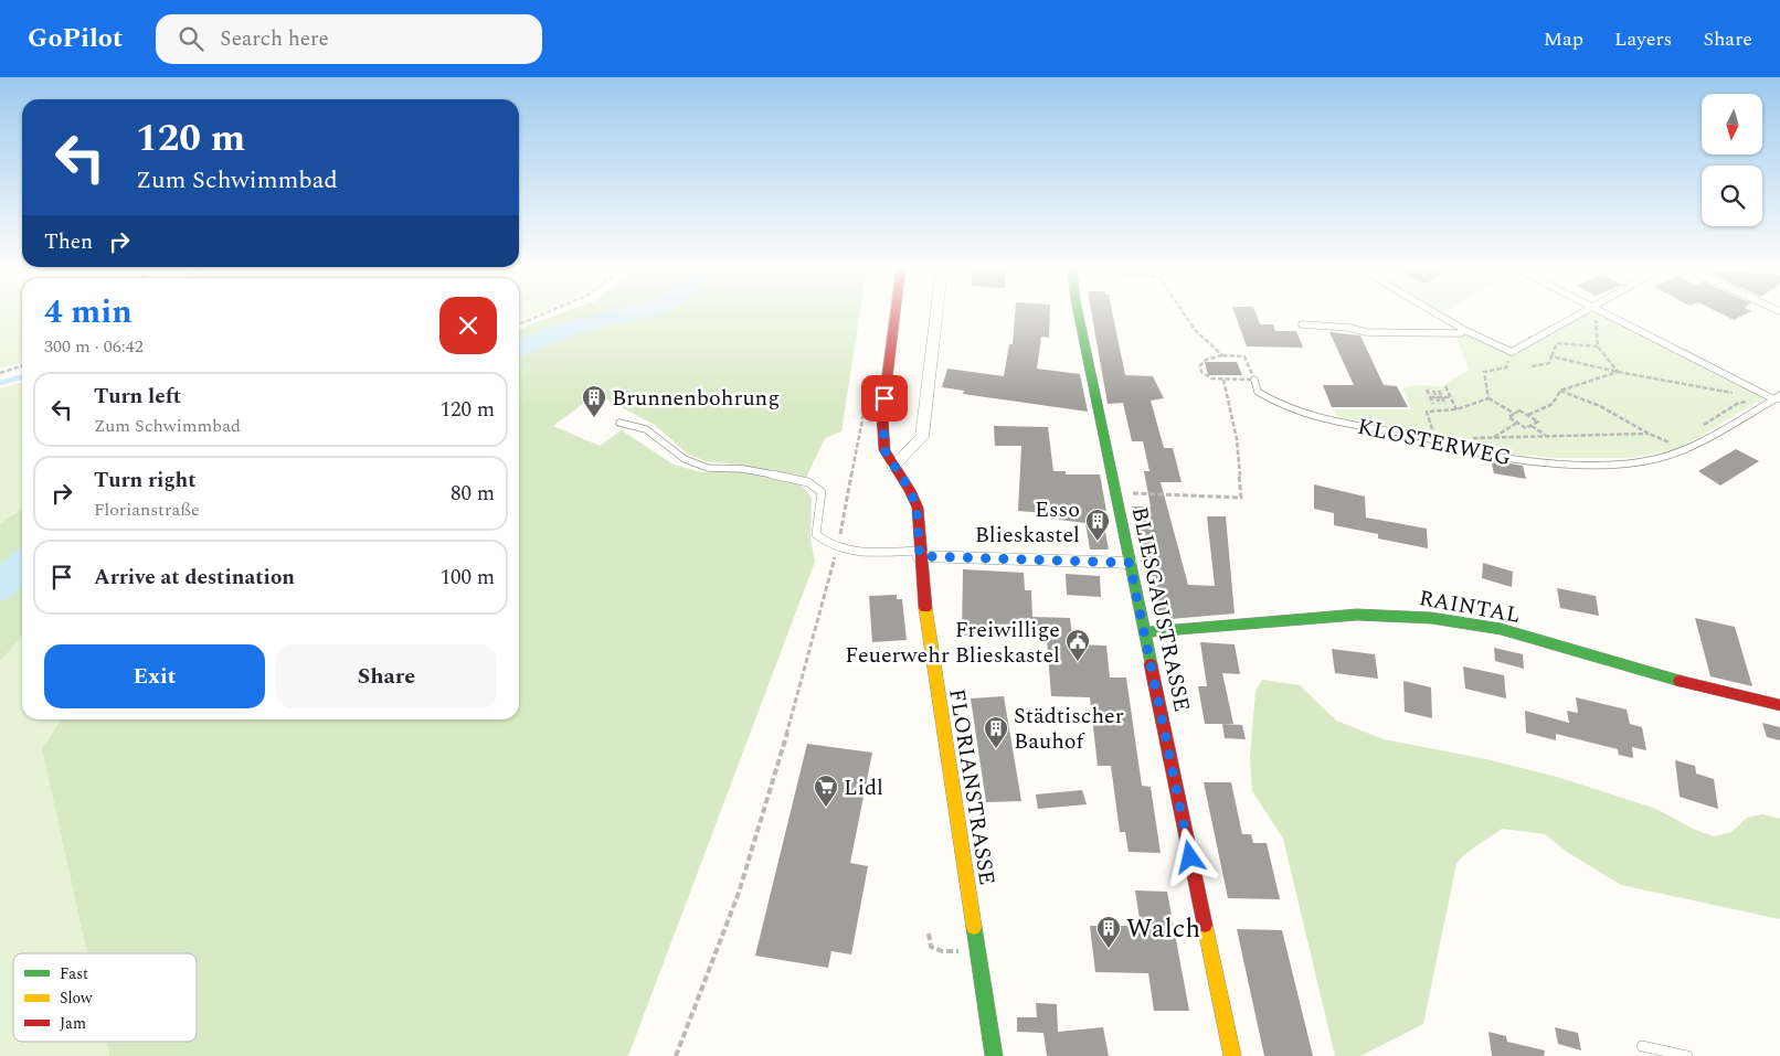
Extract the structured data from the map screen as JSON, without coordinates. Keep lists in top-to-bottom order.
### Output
{
  "streets": {
    "street": ["RAINTAL", "BLIESGAUSTRASSE", "FLORIANSTRASSE"],
    "lane": ["KLOSTERWEG"]
  },
  "crossings": [
    ["RAINTAL", "BLIESGAUSTRASSE"]
  ],
  "places": {
    "building": [
      "Brunnenbohrung",
      "Esso Blieskastel",
      "Städtischer Bauhof",
      "Walch"
    ],
    "public building": ["Freiwillige Feuerwehr Blieskastel"],
    "supermarket": ["Lidl"]
  },
  "legend": ["Fast", "Slow", "Jam"],
  "north": "bottom",
  "page": {
    "header": "GoPilot",
    "search": "Search here",
    "nav": ["Map", "Layers", "Share"],
    "turn": ["120 m", "Zum Schwimmbad"],
    "then": "Then",
    "heading": ["4 min", "300 m · 06:42"],
    "list": [
      {
        "name": "Turn left",
        "note": "Zum Schwimmbad",
        "value": "120 m"
      },
      {
        "name": "Turn right",
        "note": "Florianstraße",
        "value": "80 m"
      },
      {
        "name": "Arrive at destination",
        "value": "100 m"
      }
    ],
    "buttons": ["Exit", "Share"]
  }
}
